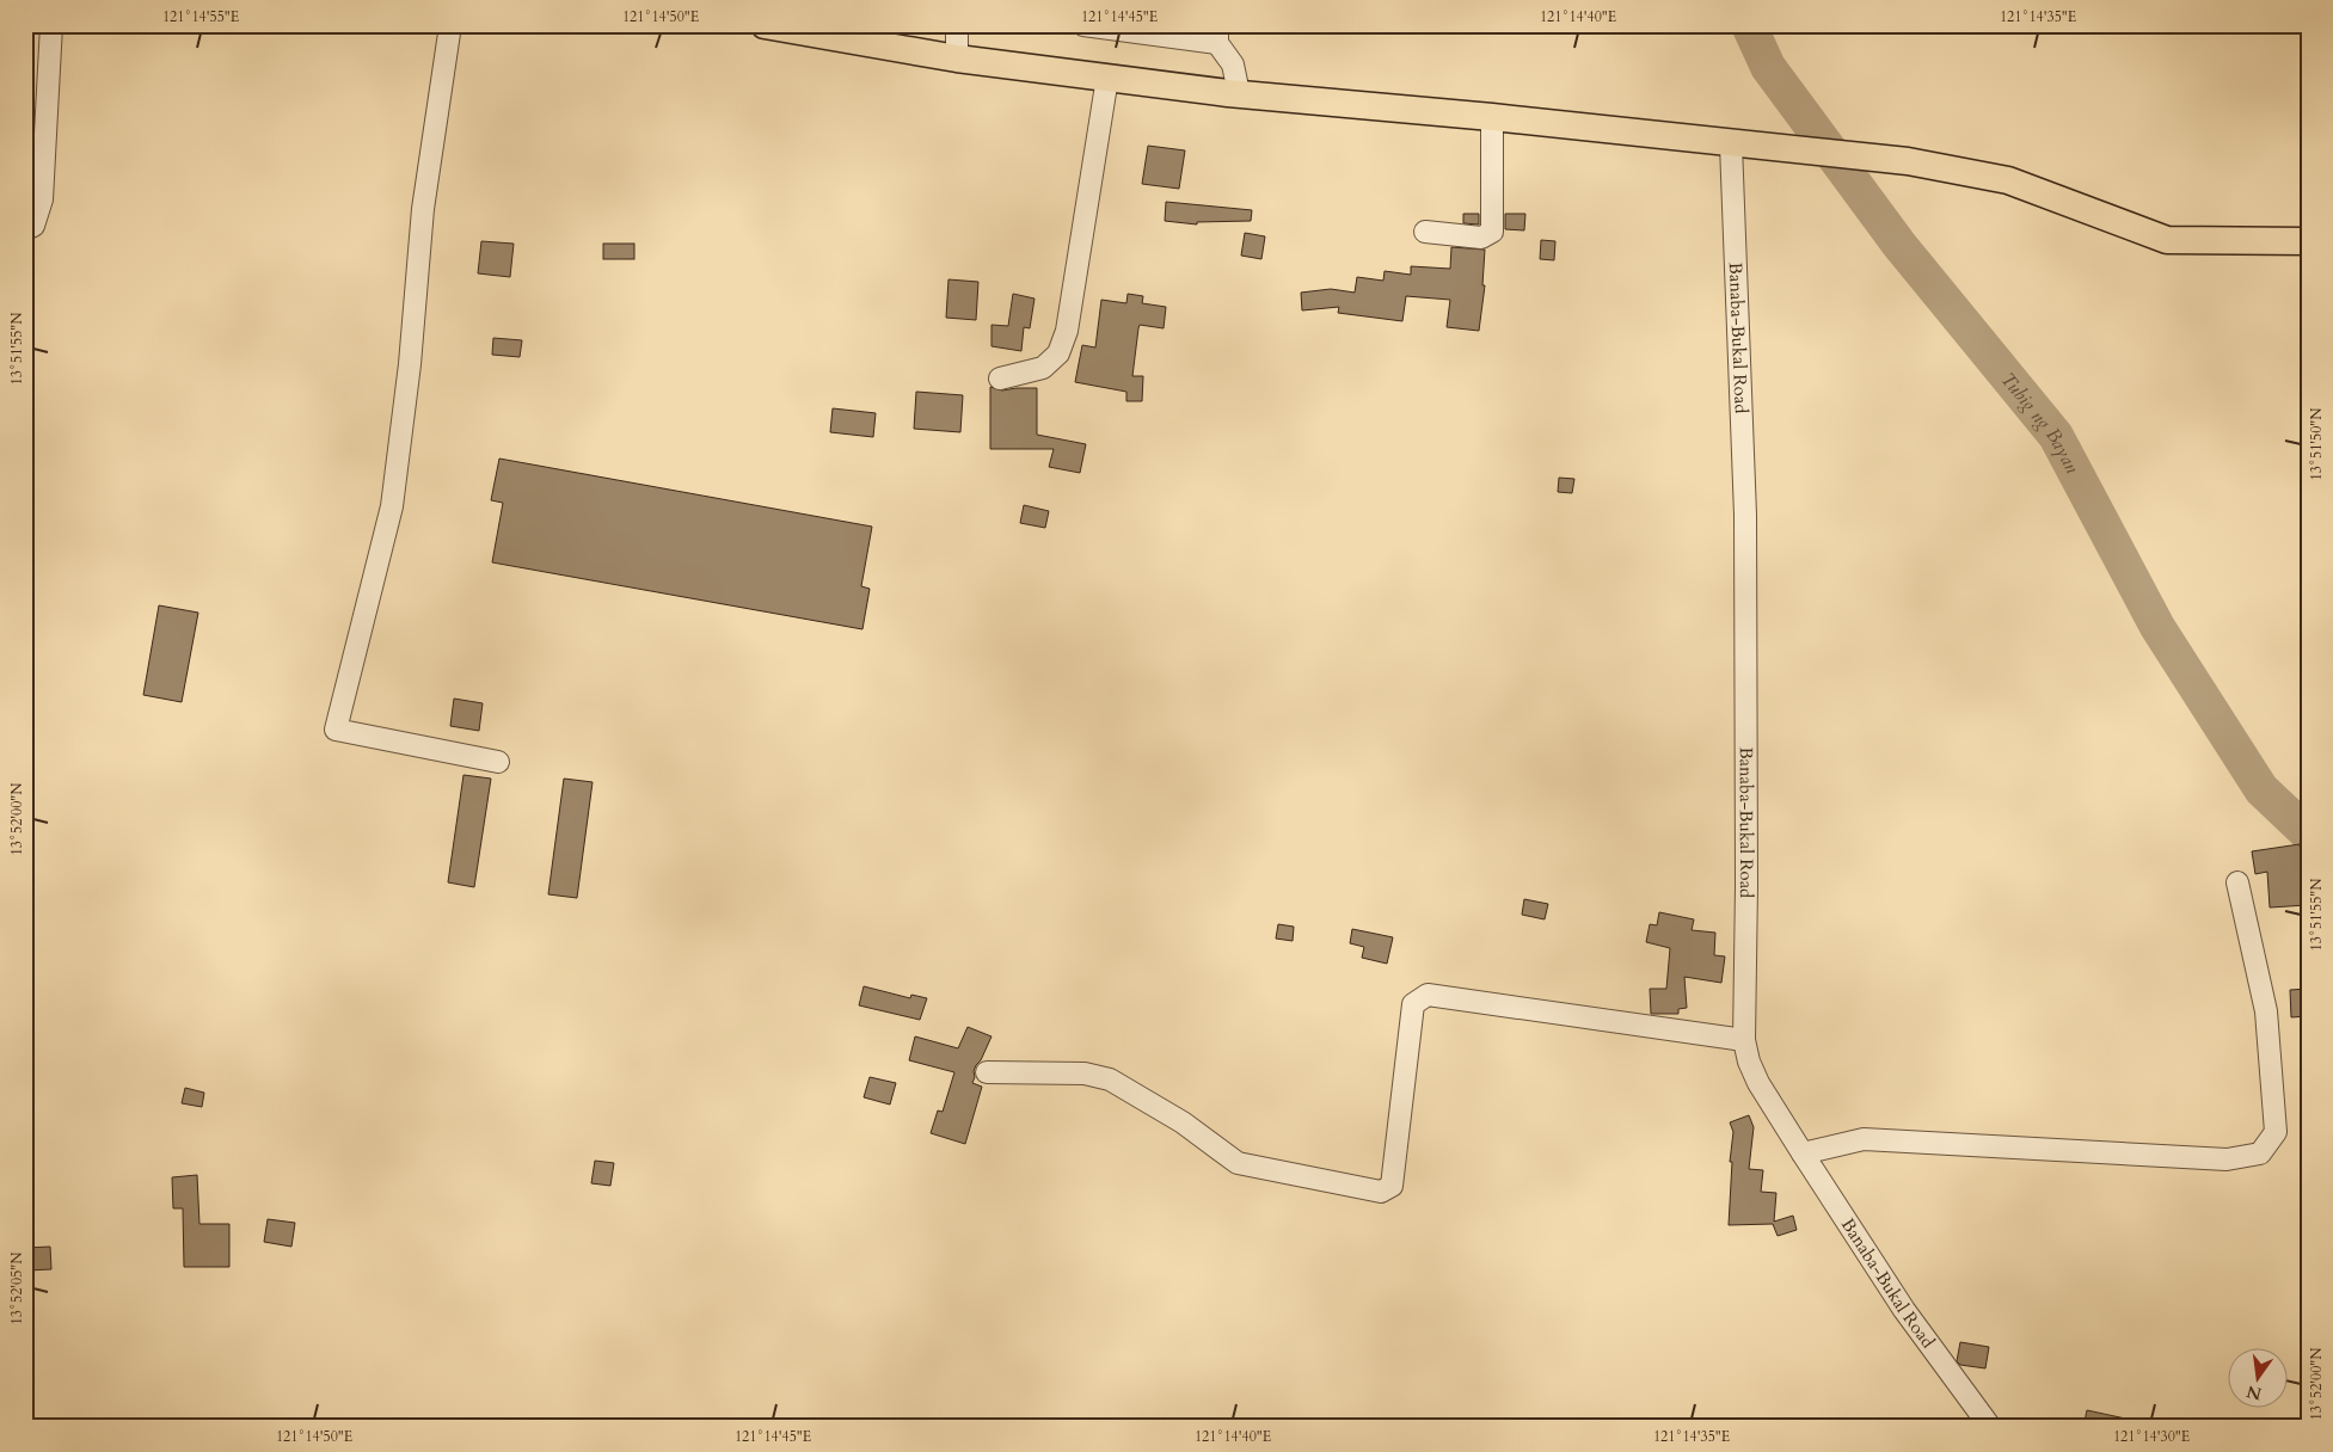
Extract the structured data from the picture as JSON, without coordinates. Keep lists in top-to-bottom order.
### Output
{
  "streets": {
    "street": ["Banaba-Bukal Road"]
  },
  "water": ["Tubig ng Bayan"],
  "north": "bottom",
  "coordinates": [
    "121°14'55\"E",
    "121°14'50\"E",
    "121°14'45\"E",
    "121°14'40\"E",
    "121°14'35\"E",
    "13°51'55\"N",
    "13°51'50\"N",
    "13°52'00\"N",
    "13°52'05\"N",
    "121°14'30\"E"
  ]
}
